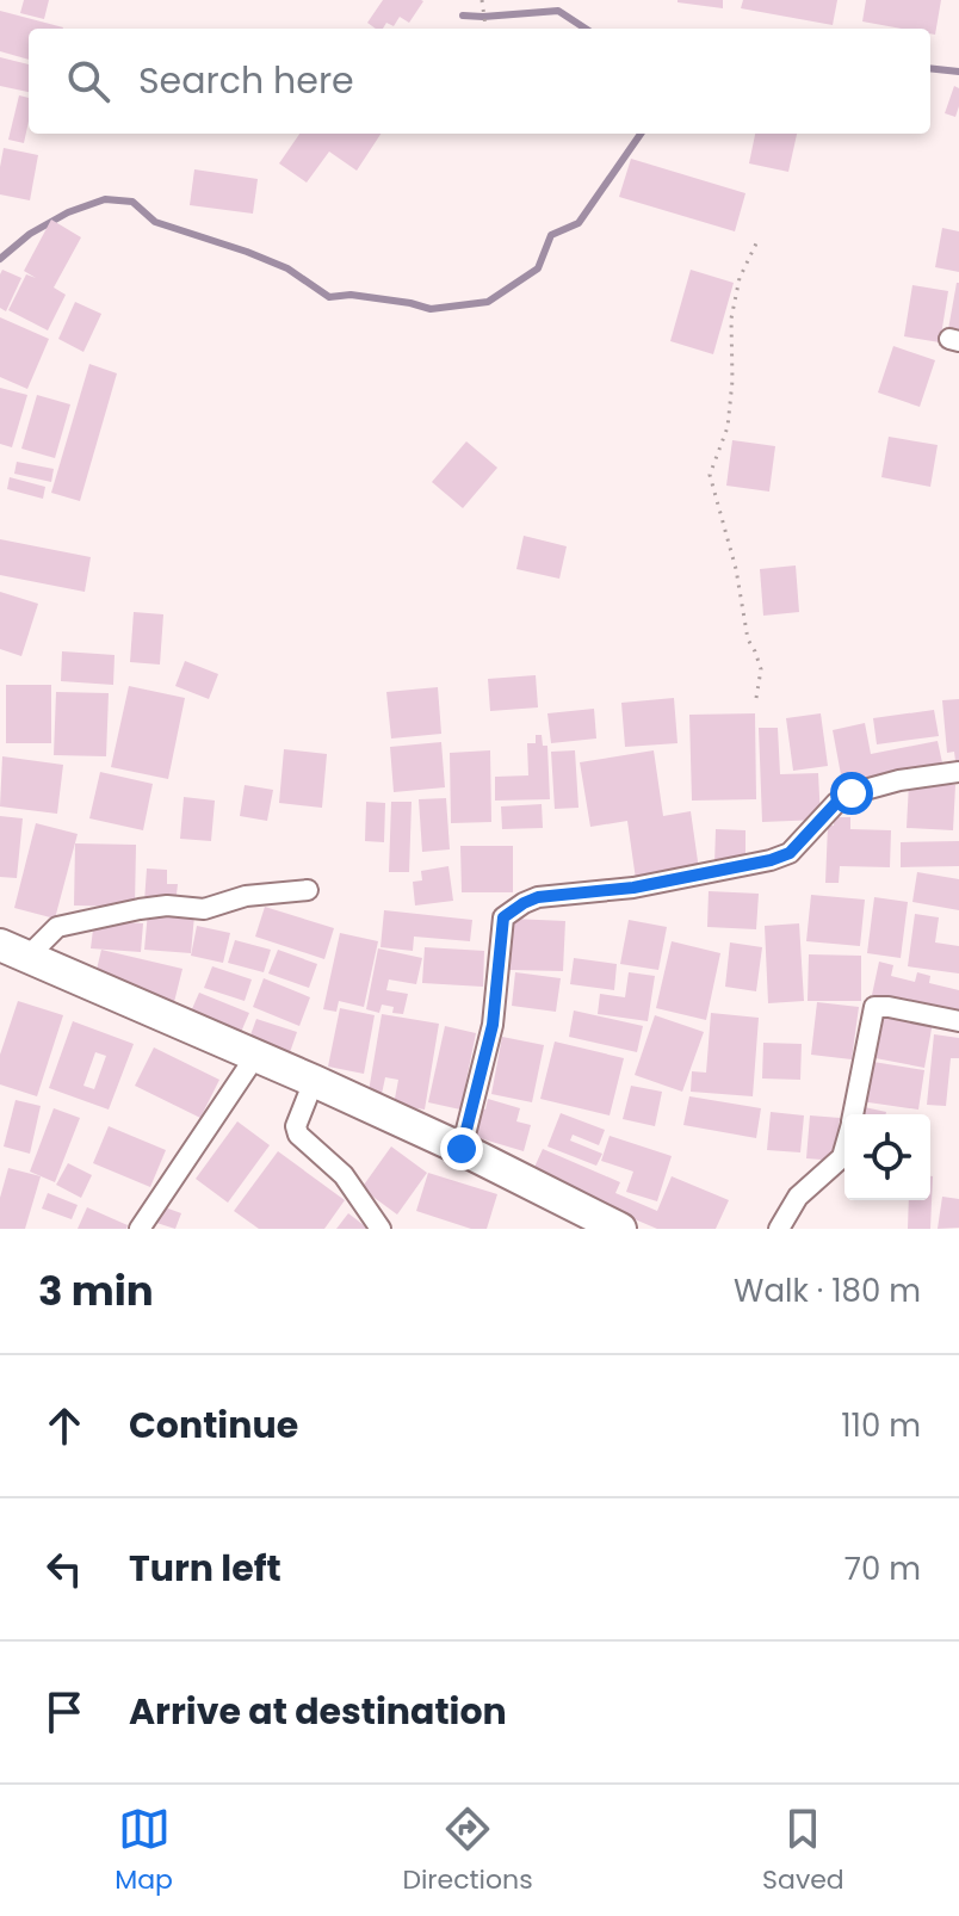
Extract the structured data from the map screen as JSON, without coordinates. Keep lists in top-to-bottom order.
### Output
{
  "page": {
    "search": "Search here",
    "heading": ["3 min", "Walk · 180 m"],
    "list": [
      ["Continue", "110 m"],
      ["Turn left", "70 m"],
      "Arrive at destination"
    ],
    "nav": ["Map", "Directions", "Saved"]
  }
}
